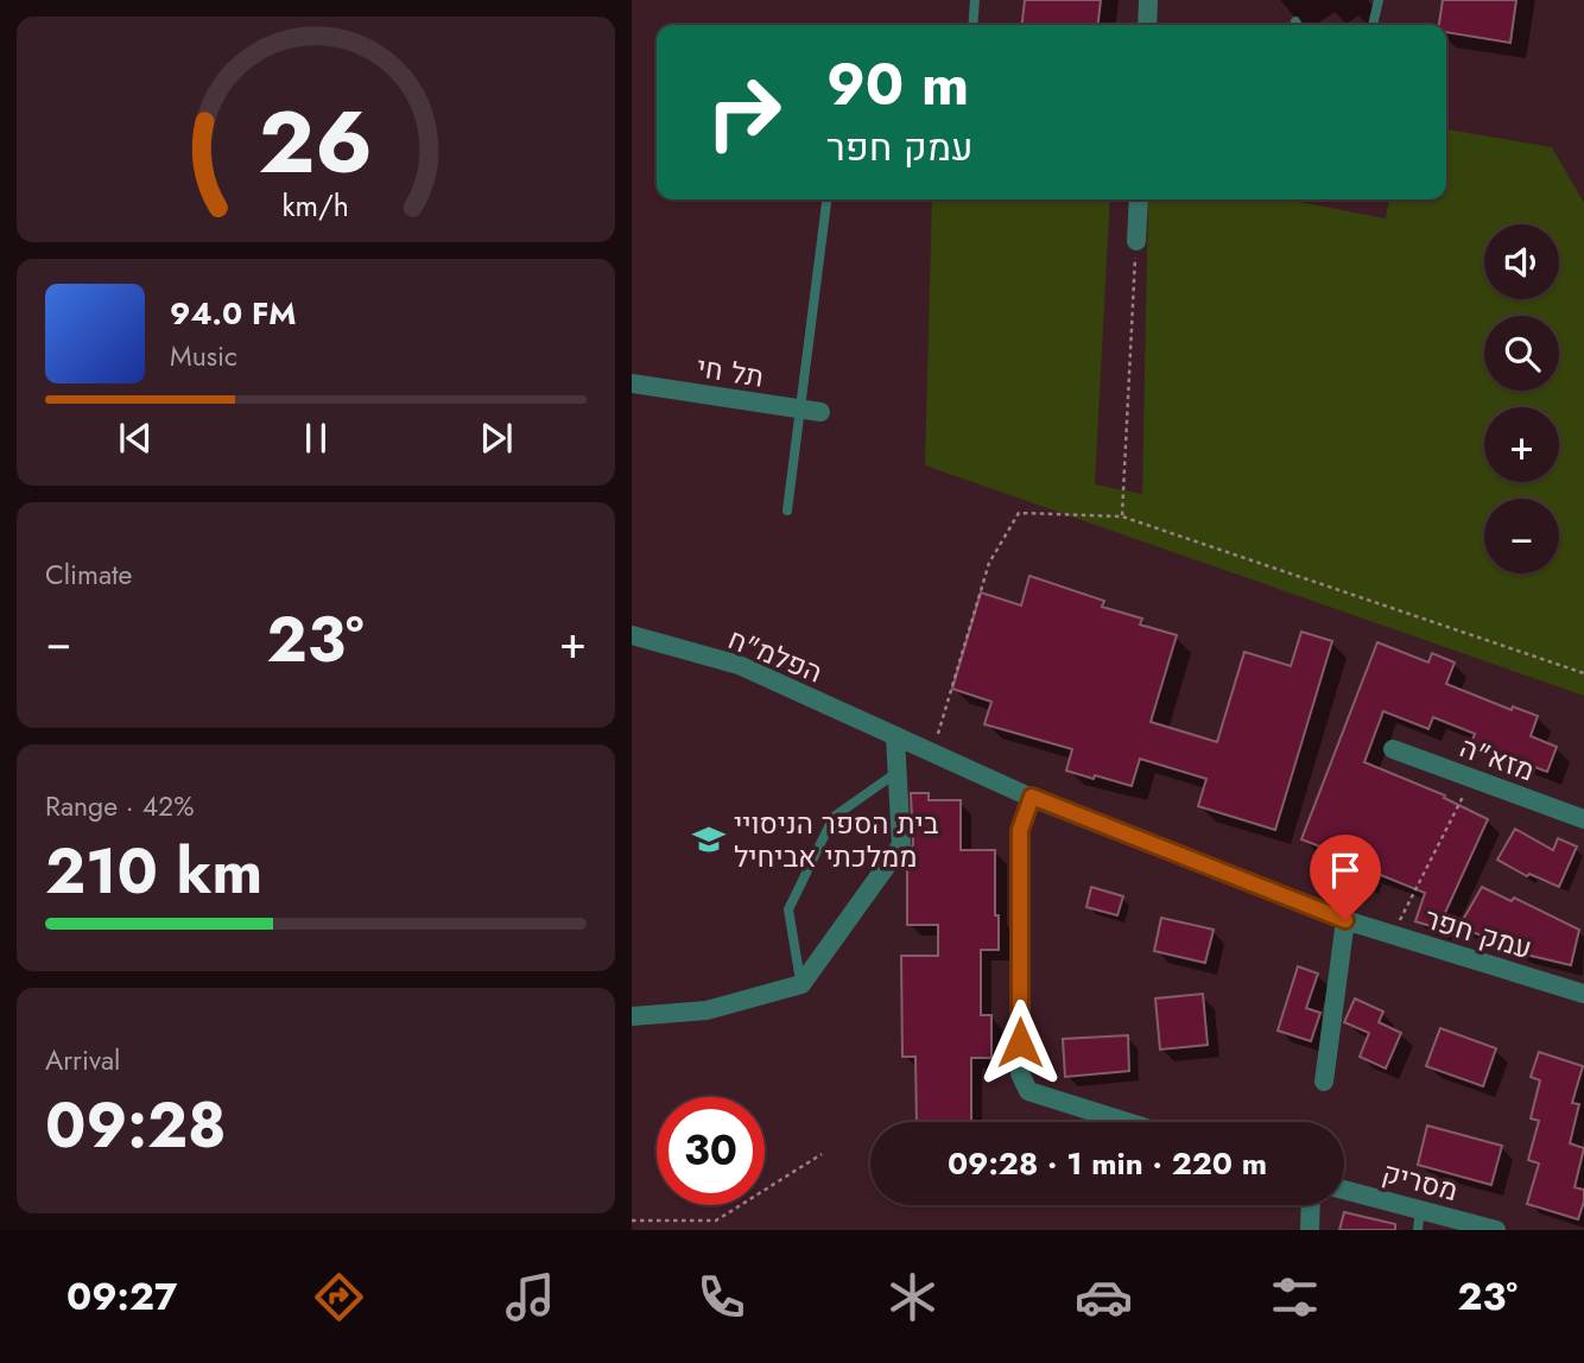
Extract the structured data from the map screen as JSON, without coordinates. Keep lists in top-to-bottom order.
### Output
{
  "streets": {
    "street": [
      "תל חי",
      "הפלמ\"ח",
      "מזא\"ה",
      "עמק חפר",
      "מסריק"
    ]
  },
  "crossings": [
    ["הפלמ\"ח", "עמק חפר"]
  ],
  "places": {
    "school or university": ["בית הספר הניסויי ממלכתי אביחיל"]
  },
  "page": {
    "turn": ["90 m", "עמק חפר"],
    "map_buttons": ["+", "−"],
    "song": ["94.0 FM", "Music"],
    "tile": [
      "Climate",
      ["Range · 42%", "210 km"],
      ["Arrival", "09:28"]
    ],
    "heat": ["−", "23°", "+"],
    "limit": "30",
    "trip": "09:28 · 1 min · 220 m",
    "tabs": ["09:27", "23°"],
    "gauge": ["26", "km/h"]
  }
}
